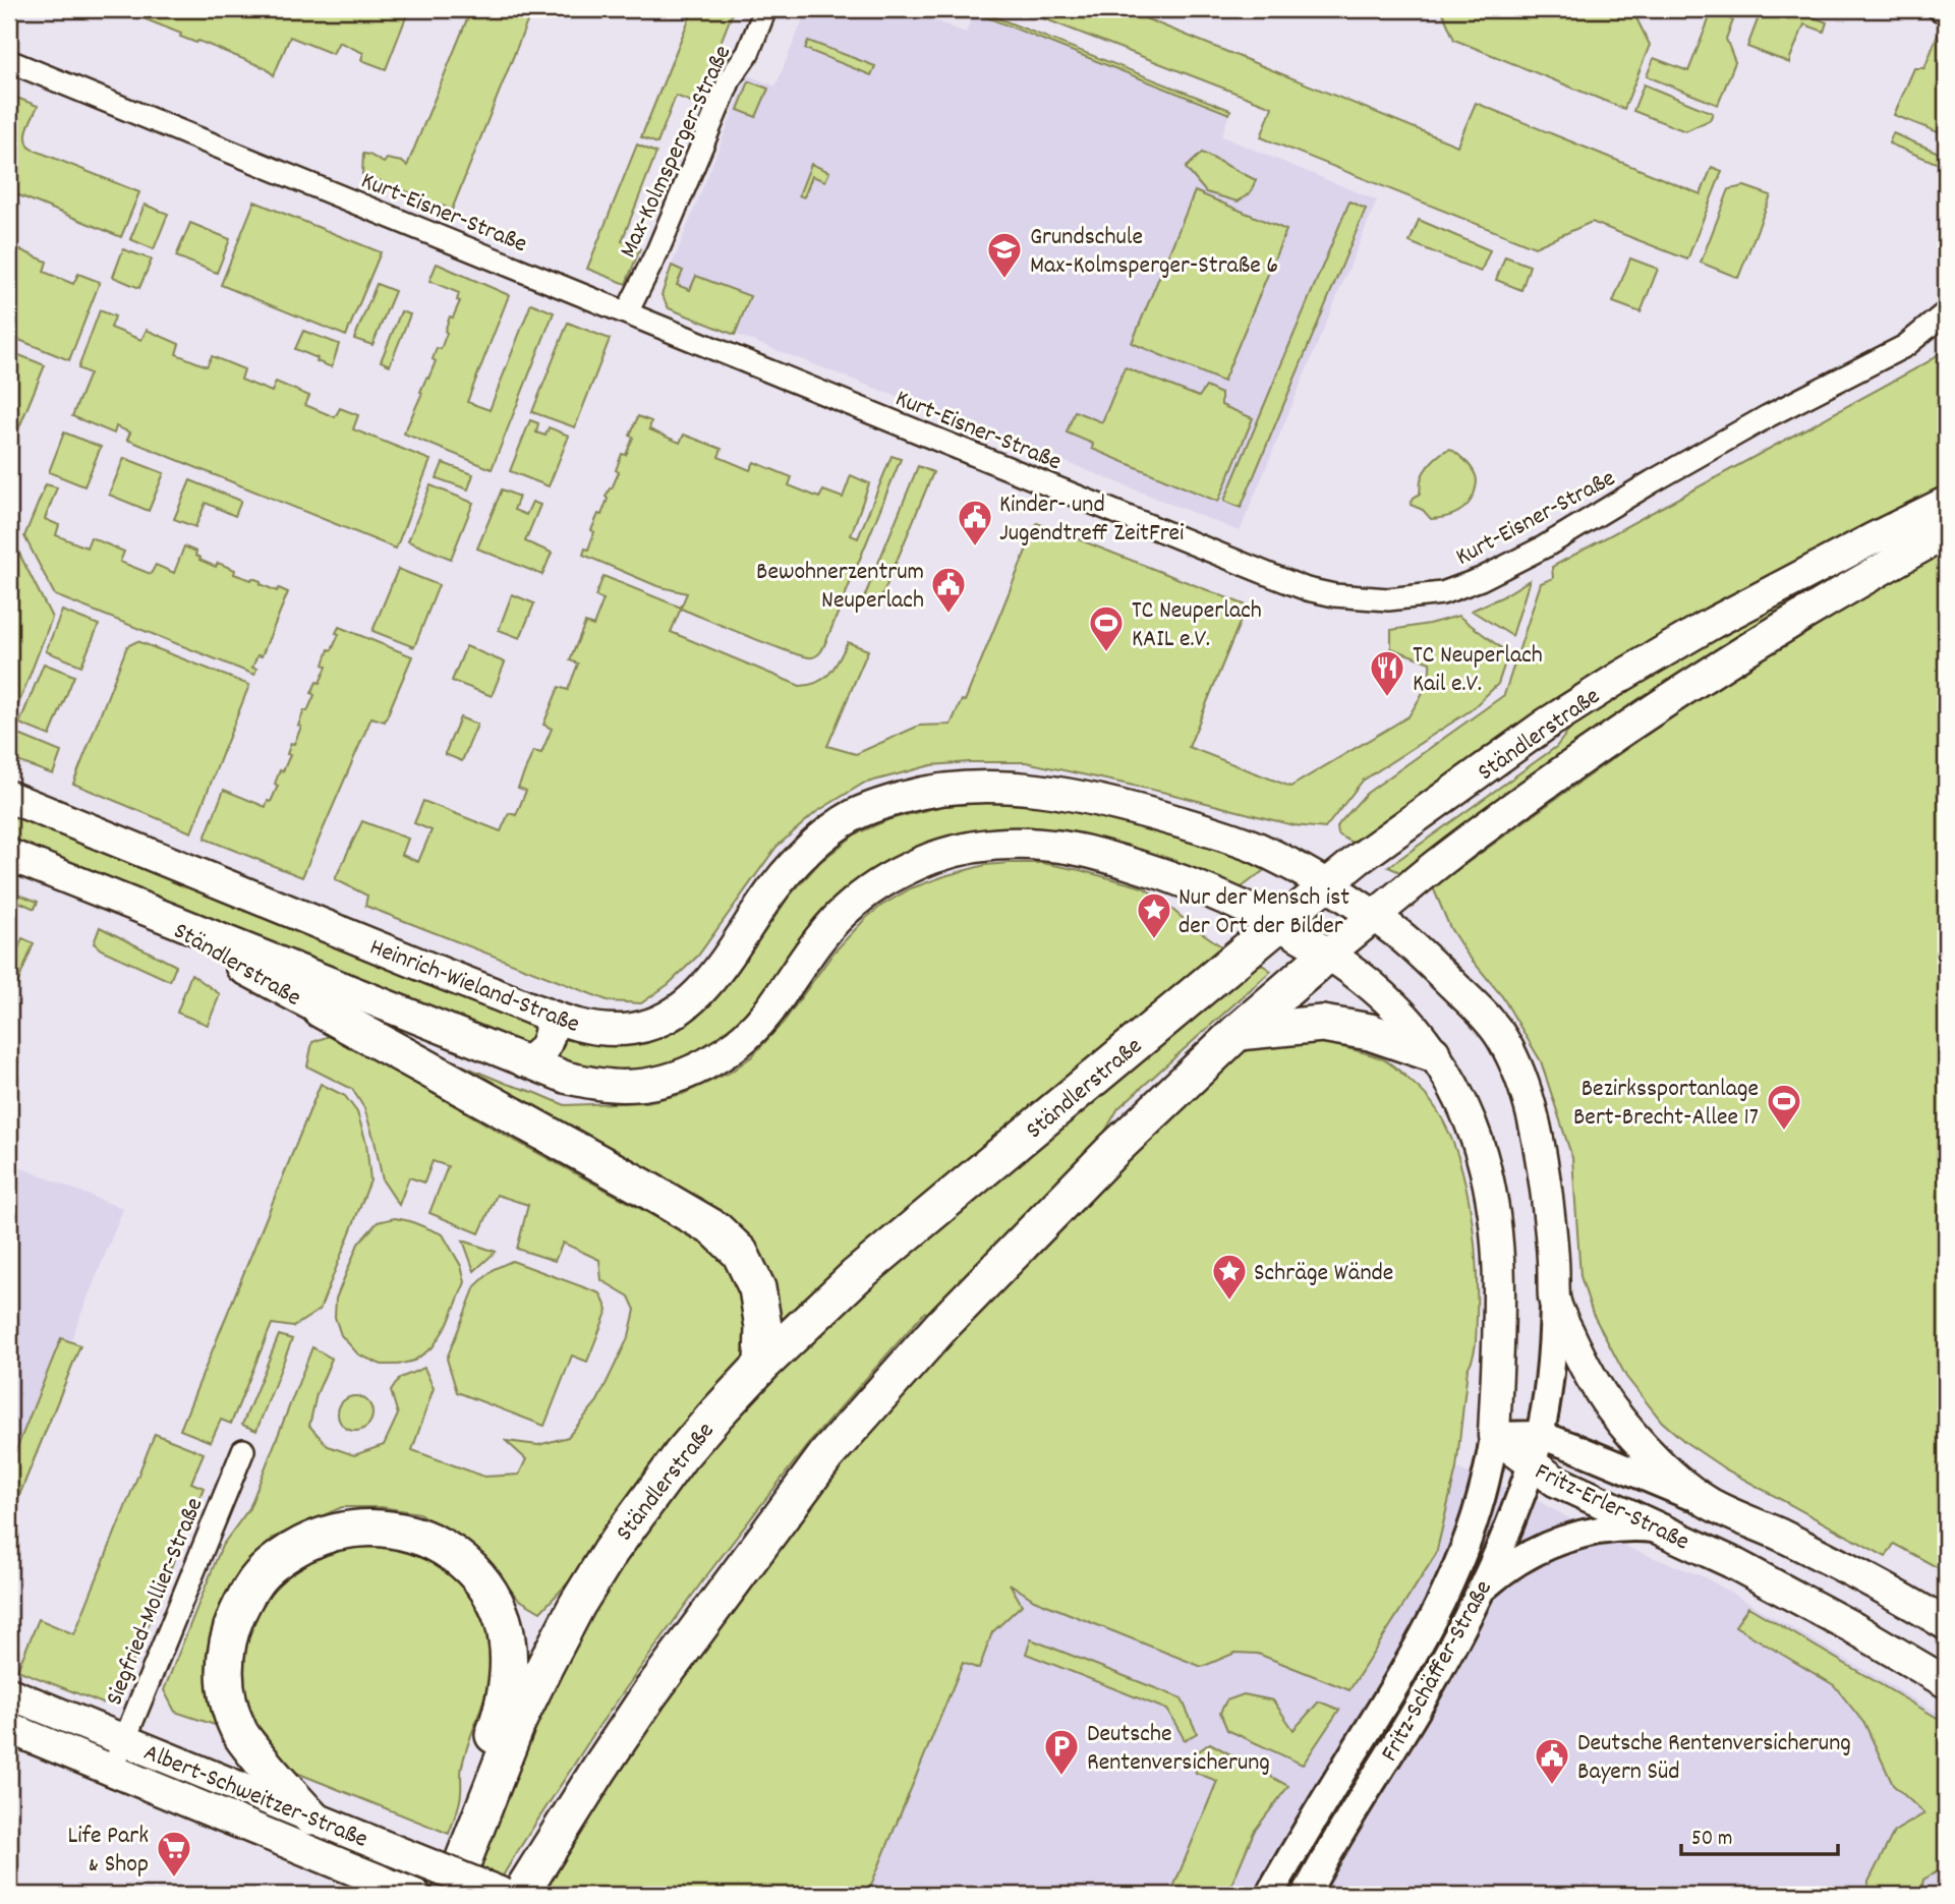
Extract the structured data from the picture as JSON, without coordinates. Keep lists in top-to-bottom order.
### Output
{
  "streets": {
    "highway": ["Ständlerstraße"],
    "main road": ["Heinrich-Wieland-Straße", "Fritz-Erler-Straße", "Albert-Schweitzer-Straße"],
    "street": [
      "Max-Kolmsperger-Straße",
      "Kurt-Eisner-Straße",
      "Siegfried-Mollier-Straße",
      "Fritz-Schäffer-Straße"
    ]
  },
  "crossings": [
    ["Max-Kolmsperger-Straße", "Kurt-Eisner-Straße"],
    ["Ständlerstraße", "Heinrich-Wieland-Straße"],
    ["Ständlerstraße", "Albert-Schweitzer-Straße"],
    ["Heinrich-Wieland-Straße", "Fritz-Erler-Straße"],
    ["Heinrich-Wieland-Straße", "Fritz-Schäffer-Straße"],
    ["Fritz-Erler-Straße", "Fritz-Schäffer-Straße"],
    ["Siegfried-Mollier-Straße", "Albert-Schweitzer-Straße"]
  ],
  "places": {
    "school or university": ["Grundschule Max-Kolmsperger-Straße 6"],
    "public building": ["Kinder- und Jugendtreff ZeitFrei", "Bewohnerzentrum Neuperlach", "Deutsche Rentenversicherung Bayern Süd"],
    "sports": ["TC Neuperlach KAIL e.V.", "Bezirkssportanlage Bert-Brecht-Allee 17"],
    "restaurant": ["TC Neuperlach Kail e.V."],
    "place": ["Nur der Mensch ist der Ort der Bilder", "Schräge Wände"],
    "parking": ["Deutsche Rentenversicherung"],
    "supermarket": ["Life Park & Shop"]
  },
  "scale_bar": "50 m"
}
